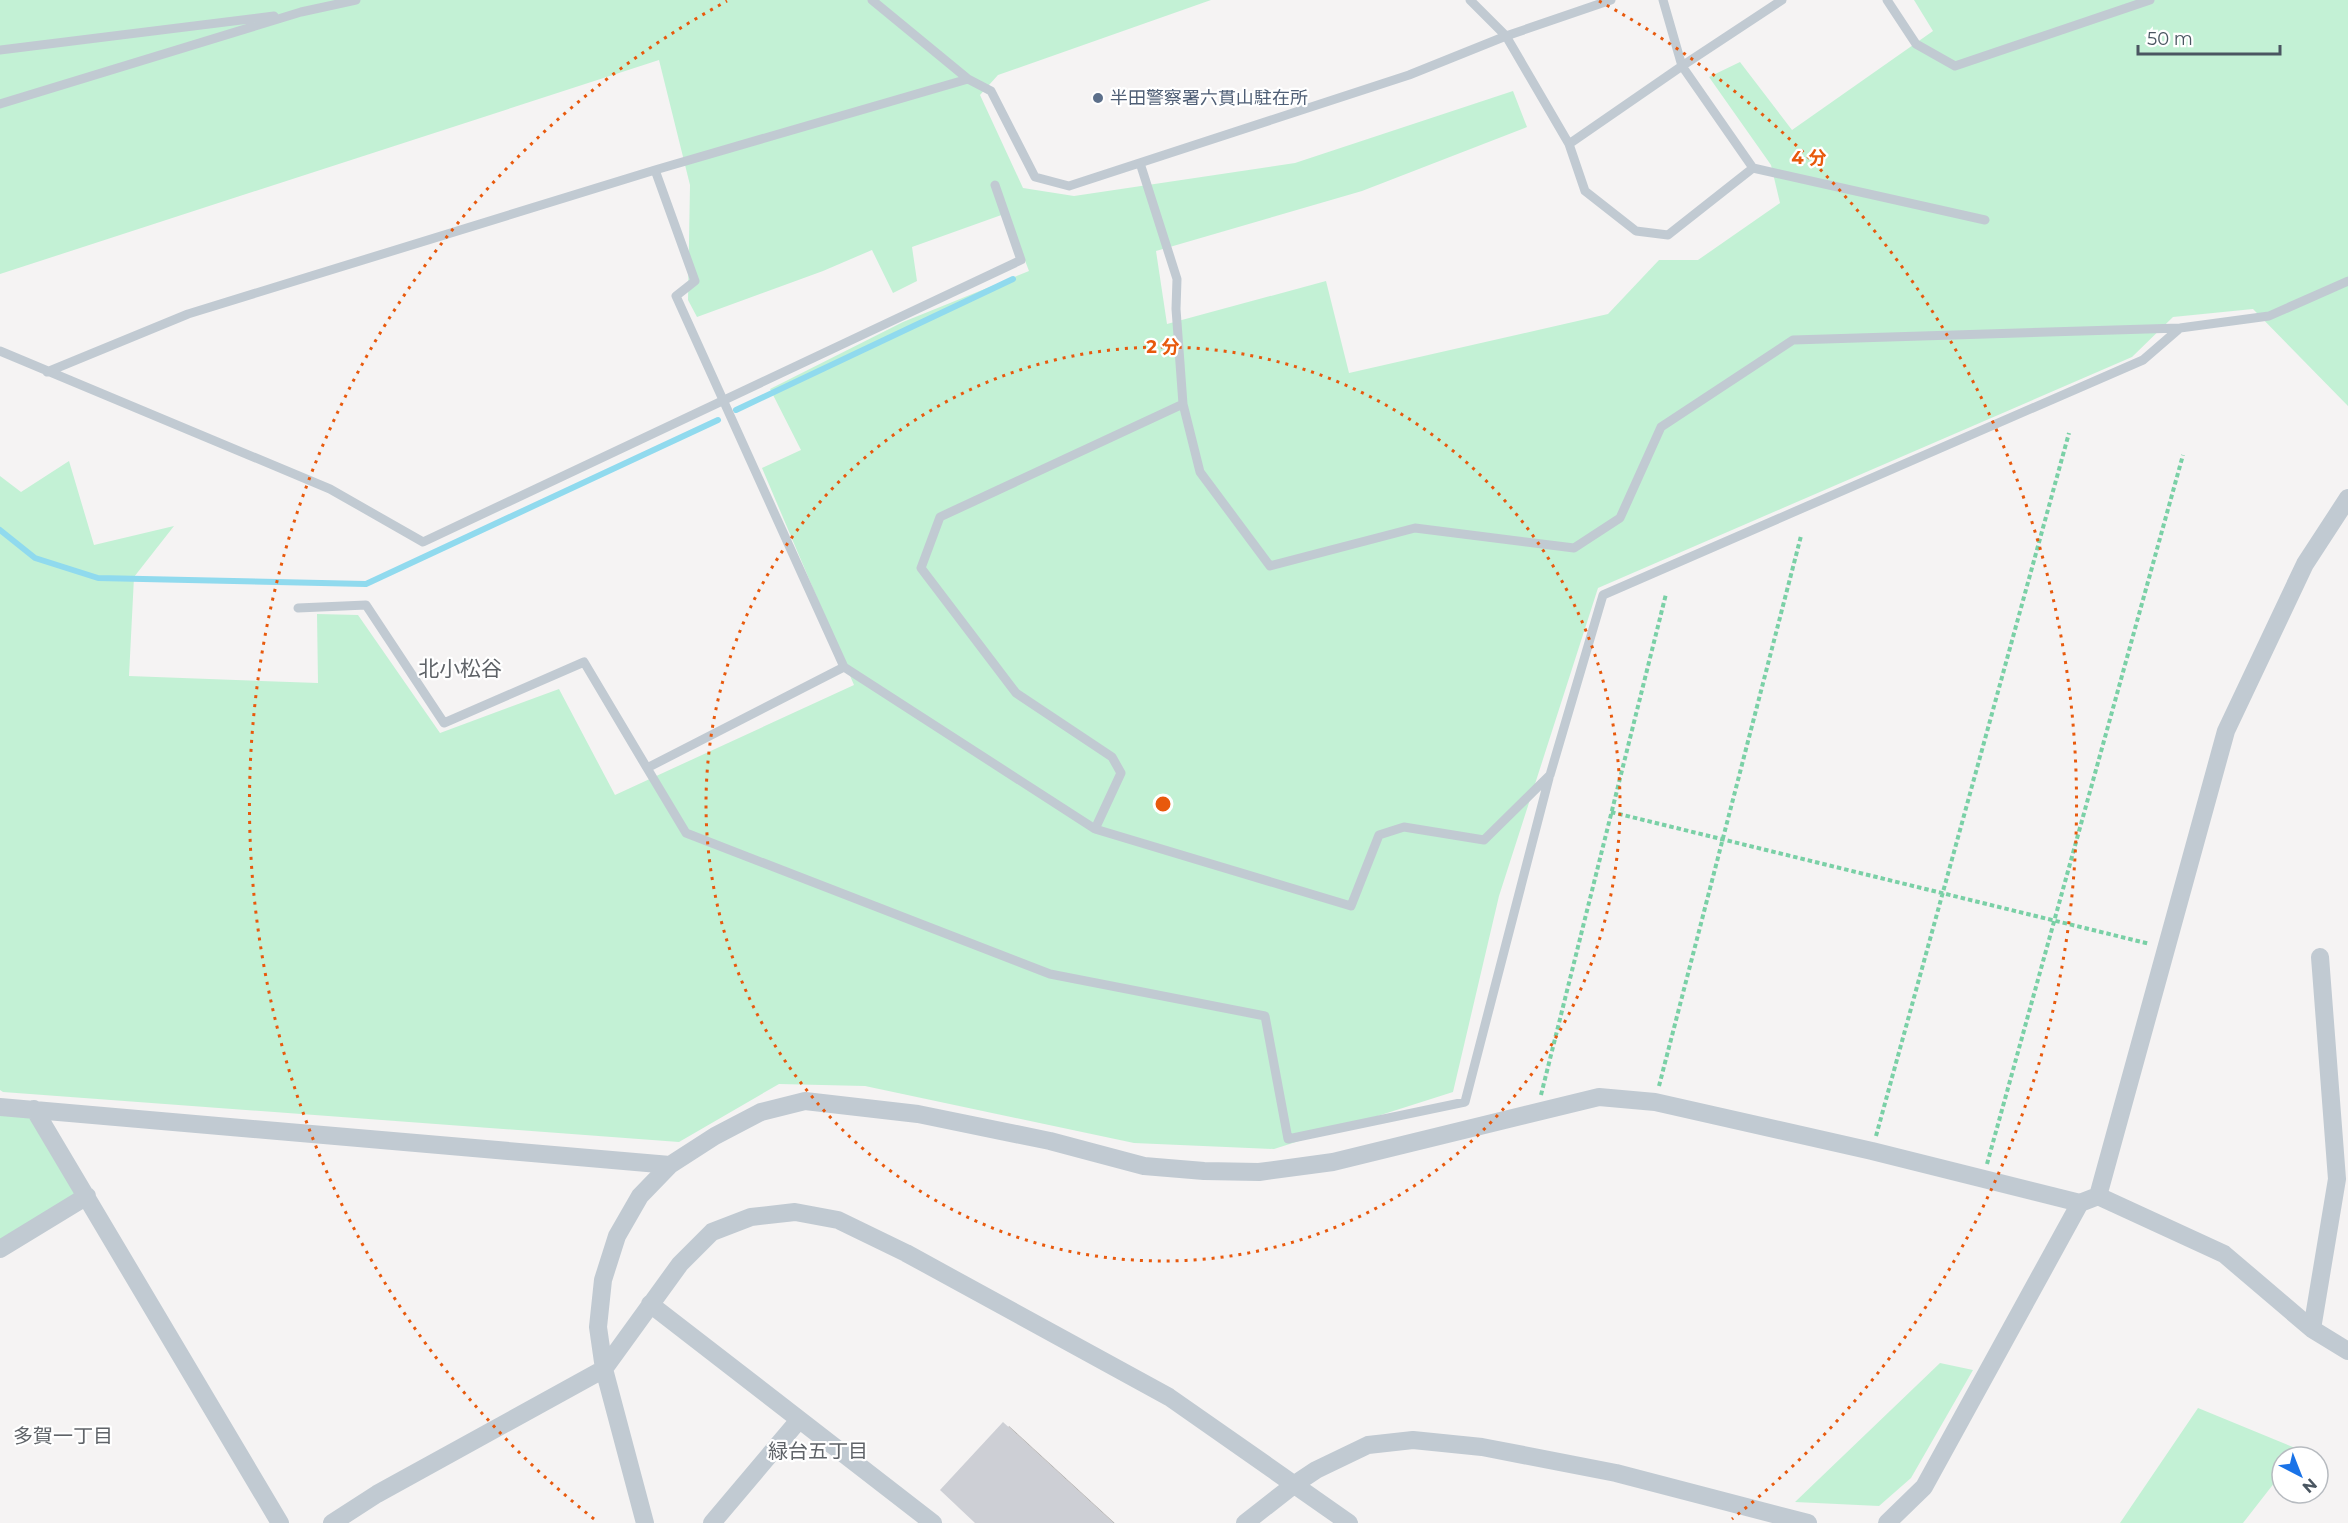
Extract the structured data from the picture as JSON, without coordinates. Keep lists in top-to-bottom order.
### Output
{
  "districts": ["北小松谷", "多賀一丁目", "緑台五丁目"],
  "places": ["半田警察署六貫山駐在所"],
  "scale_bar": "50 m",
  "north": "bottom right",
  "rings": ["4 分", "2 分"]
}
